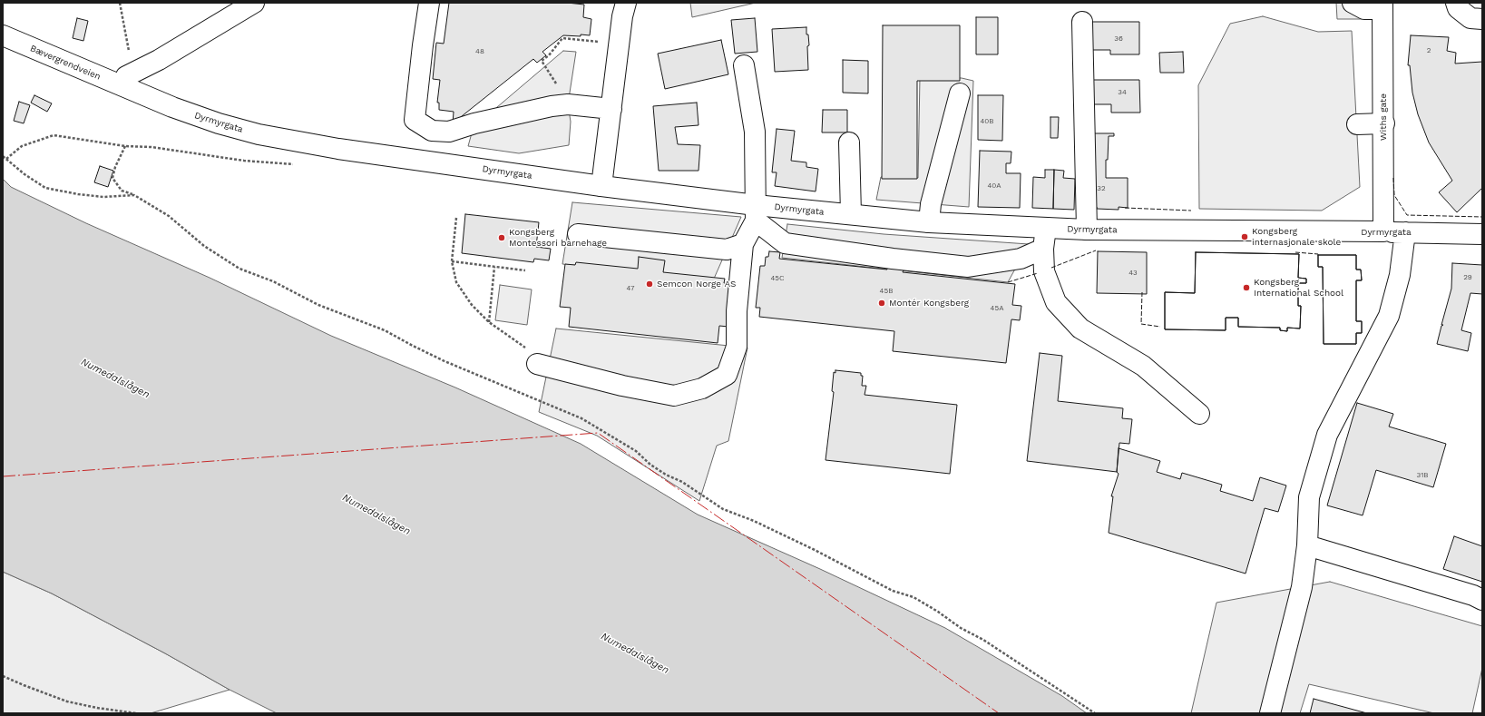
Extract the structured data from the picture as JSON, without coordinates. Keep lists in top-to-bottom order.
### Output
{
  "streets": {
    "main road": ["Bævergrendveien", "Withs gate", "Dyrmyrgata"]
  },
  "crossings": [
    ["Bævergrendveien", "Dyrmyrgata"],
    ["Withs gate", "Dyrmyrgata"]
  ],
  "water": ["Numedalslågen"],
  "places": [
    "Kongsberg internasjonale skole",
    "Kongsberg Montessori barnehage",
    "Semcon Norge AS",
    "Kongsberg International School",
    "Montér Kongsberg"
  ],
  "house_numbers": [
    "36",
    "2",
    "48",
    "34",
    "40B",
    "40A",
    "32",
    "43",
    "29",
    "45C",
    "47",
    "45B",
    "45A",
    "31B"
  ]
}
